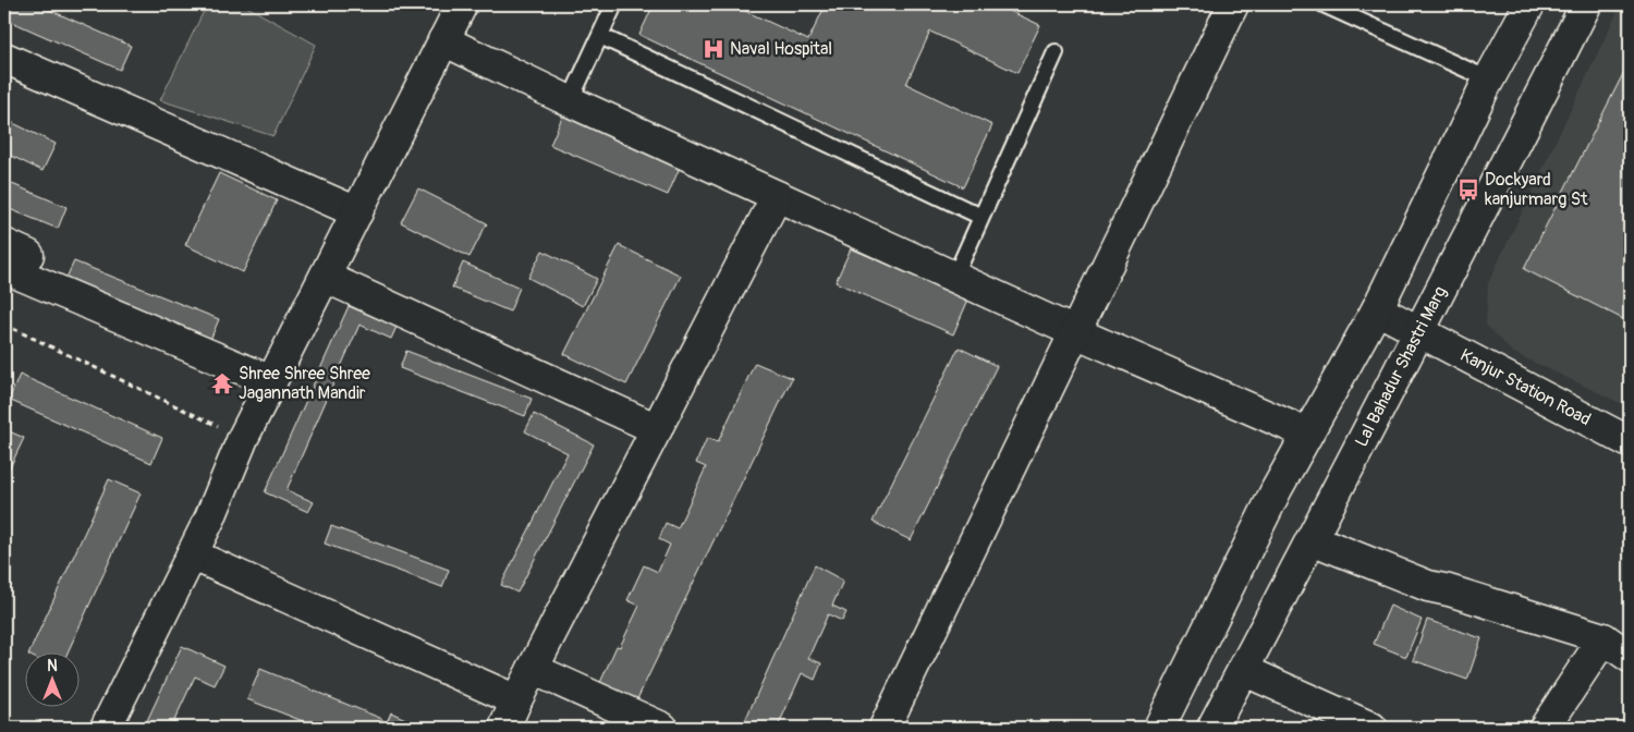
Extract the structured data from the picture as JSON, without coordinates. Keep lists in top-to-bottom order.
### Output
{
  "streets": {
    "street": ["Lal Bahadur Shastri Marg", "Kanjur Station Road"]
  },
  "crossings": [
    ["Lal Bahadur Shastri Marg", "Kanjur Station Road"]
  ],
  "places": {
    "hospital": ["Naval Hospital"],
    "bus stop": ["Dockyard kanjurmarg St"],
    "temple": ["Shree Shree Shree Jagannath Mandir"]
  },
  "north": "top"
}
